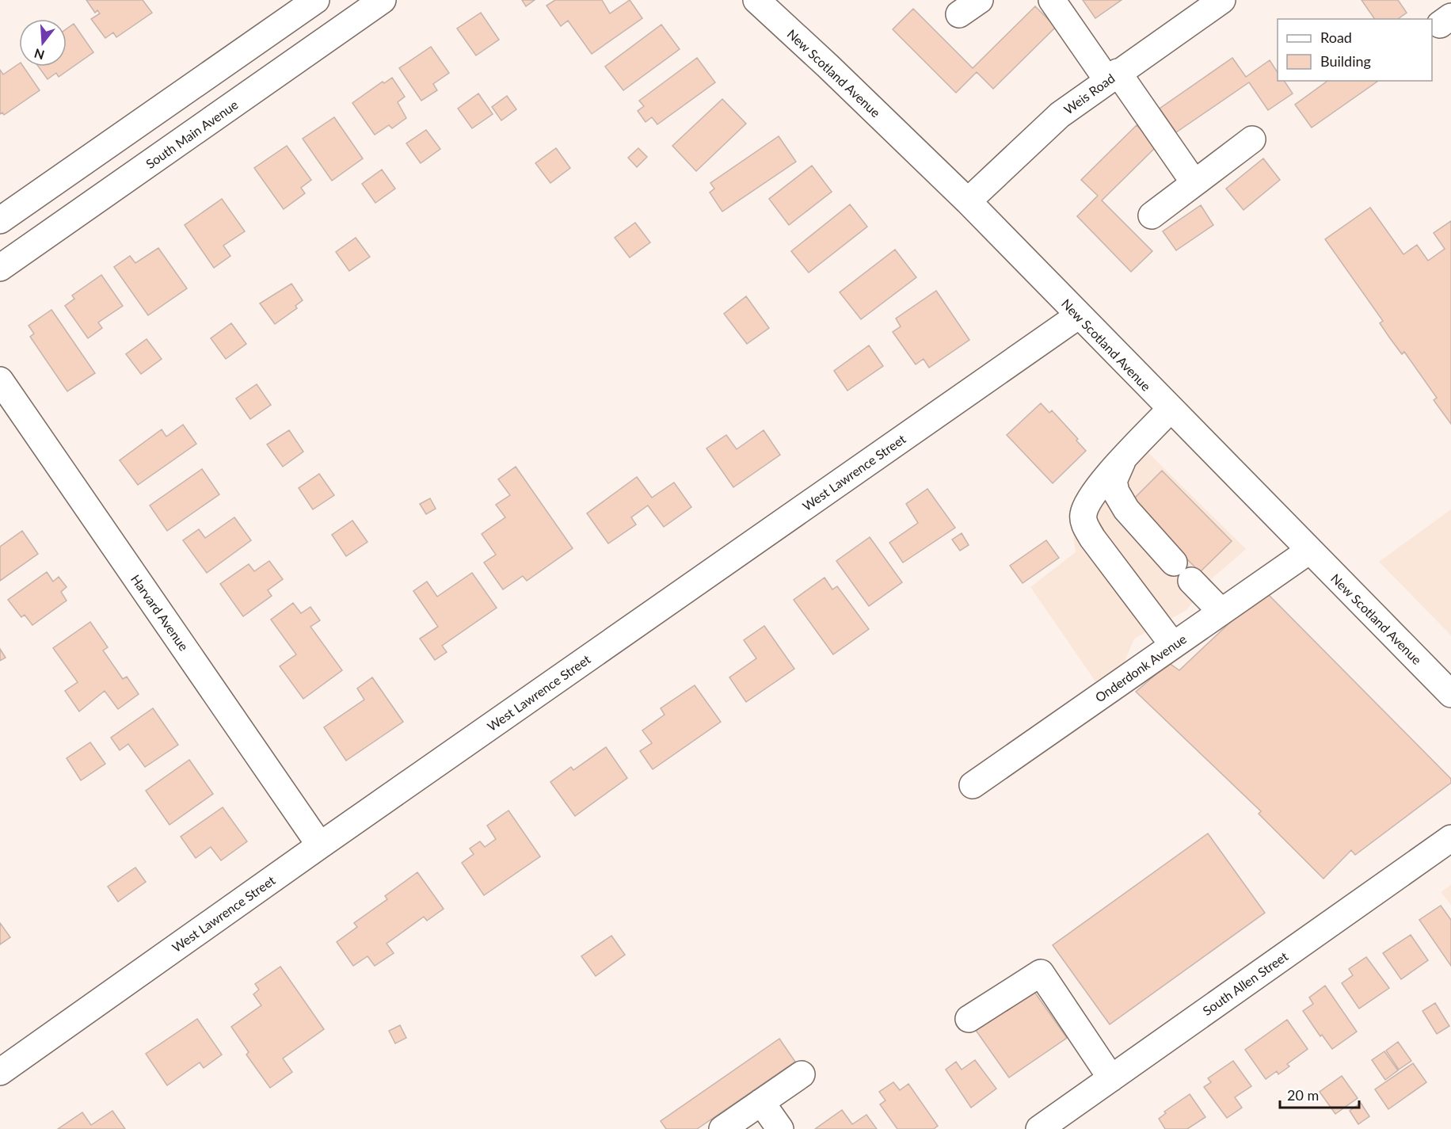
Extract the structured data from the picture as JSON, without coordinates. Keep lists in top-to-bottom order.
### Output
{
  "streets": {
    "street": [
      "New Scotland Avenue",
      "Weis Road",
      "South Main Avenue",
      "West Lawrence Street",
      "Harvard Avenue",
      "Onderdonk Avenue",
      "South Allen Street"
    ]
  },
  "crossings": [
    ["New Scotland Avenue", "Weis Road"],
    ["New Scotland Avenue", "West Lawrence Street"],
    ["New Scotland Avenue", "Onderdonk Avenue"],
    ["West Lawrence Street", "Harvard Avenue"]
  ],
  "legend": ["Road", "Building"],
  "scale_bar": "20 m",
  "north": "bottom"
}
